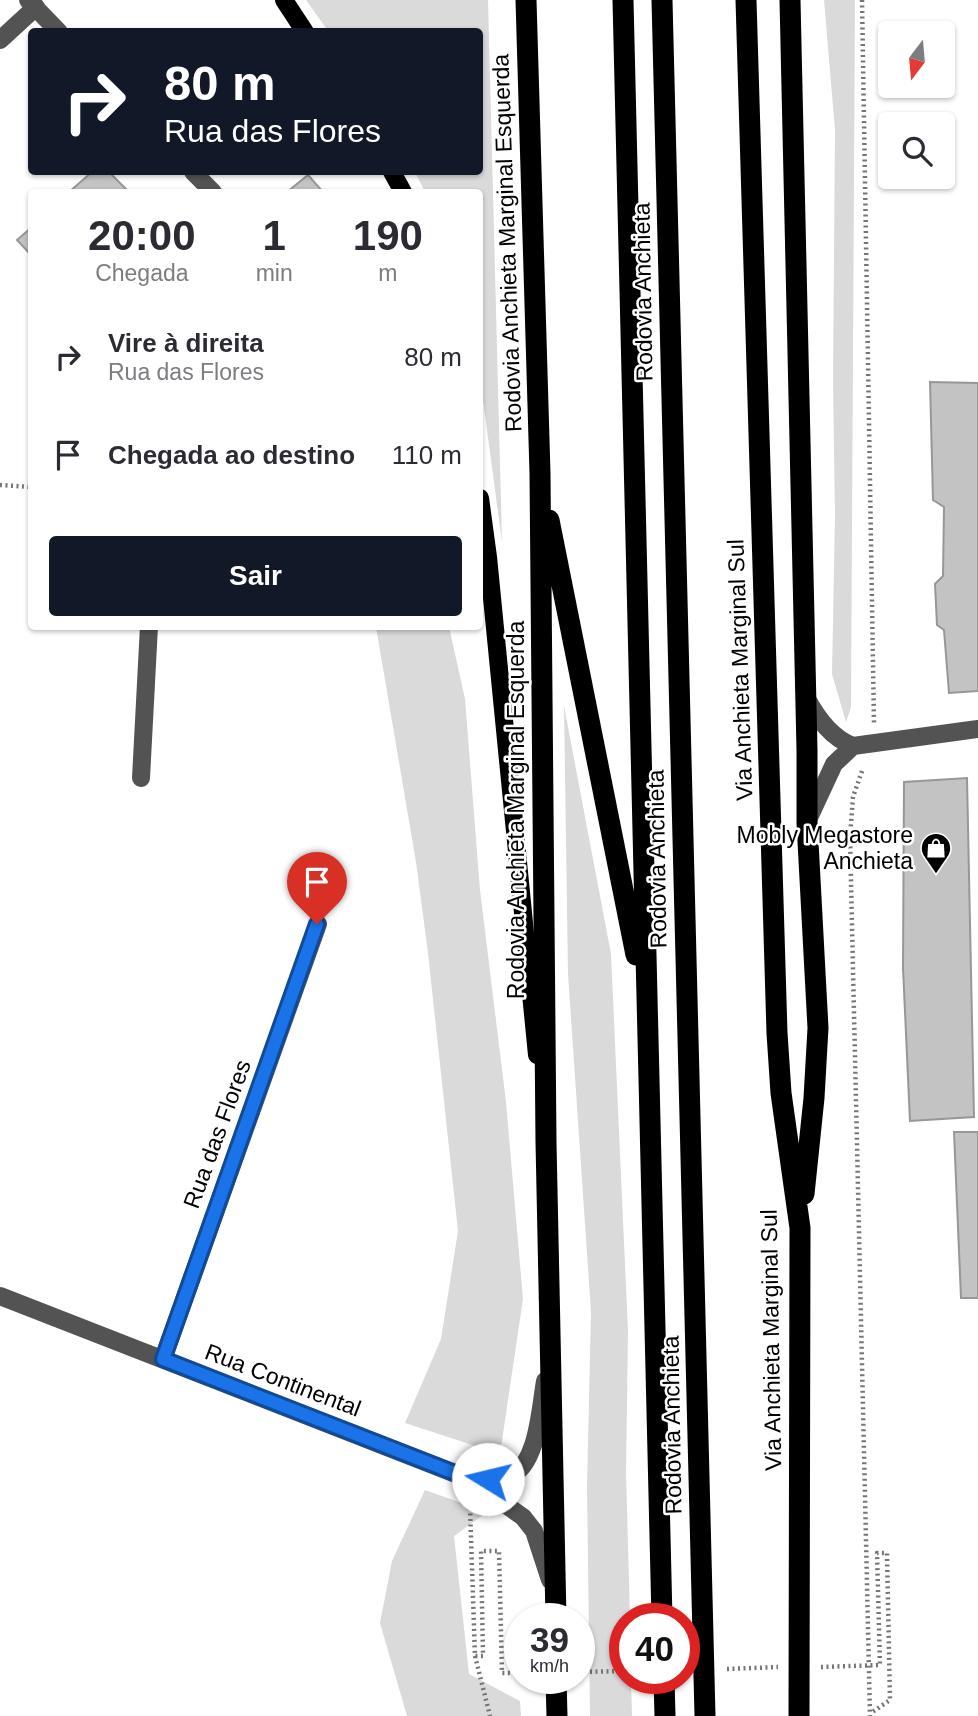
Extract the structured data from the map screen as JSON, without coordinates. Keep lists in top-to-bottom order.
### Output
{
  "streets": {
    "highway": ["Rodovia Anchieta Marginal Esquerda", "Rodovia Anchieta", "Via Anchieta Marginal Sul"],
    "street": ["Rua das Flores", "Rua Continental"]
  },
  "crossings": [
    ["Rodovia Anchieta Marginal Esquerda", "Rua Continental"],
    ["Rua das Flores", "Rua Continental"]
  ],
  "places": {
    "shop": ["Mobly Megastore Anchieta"]
  },
  "north": "bottom",
  "page": {
    "turn": ["80 m", "Rua das Flores"],
    "eta": [
      "20:00",
      "Chegada",
      "1",
      "min",
      "190",
      "m"
    ],
    "list": [
      {
        "name": "Vire à direita",
        "note": "Rua das Flores",
        "value": "80 m"
      },
      {
        "name": "Chegada ao destino",
        "value": "110 m"
      }
    ],
    "buttons": "Sair",
    "speed": "39 km/h",
    "limit": "40"
  }
}
